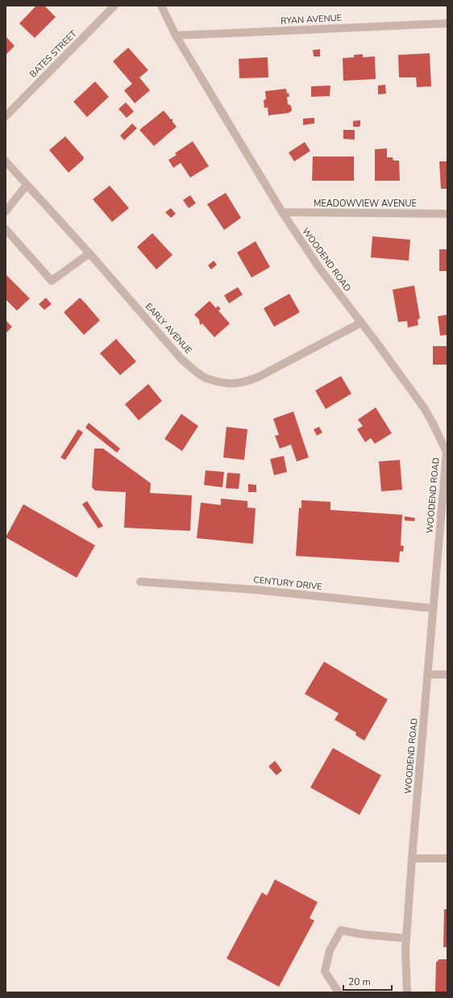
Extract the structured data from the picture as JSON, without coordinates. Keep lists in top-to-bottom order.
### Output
{
  "streets": {
    "street": [
      "RYAN AVENUE",
      "BATES STREET",
      "MEADOWVIEW AVENUE",
      "WOODEND ROAD",
      "EARLY AVENUE",
      "CENTURY DRIVE"
    ]
  },
  "crossings": [
    ["RYAN AVENUE", "WOODEND ROAD"],
    ["MEADOWVIEW AVENUE", "WOODEND ROAD"],
    ["WOODEND ROAD", "EARLY AVENUE"],
    ["WOODEND ROAD", "CENTURY DRIVE"]
  ],
  "scale_bar": "20 m"
}
